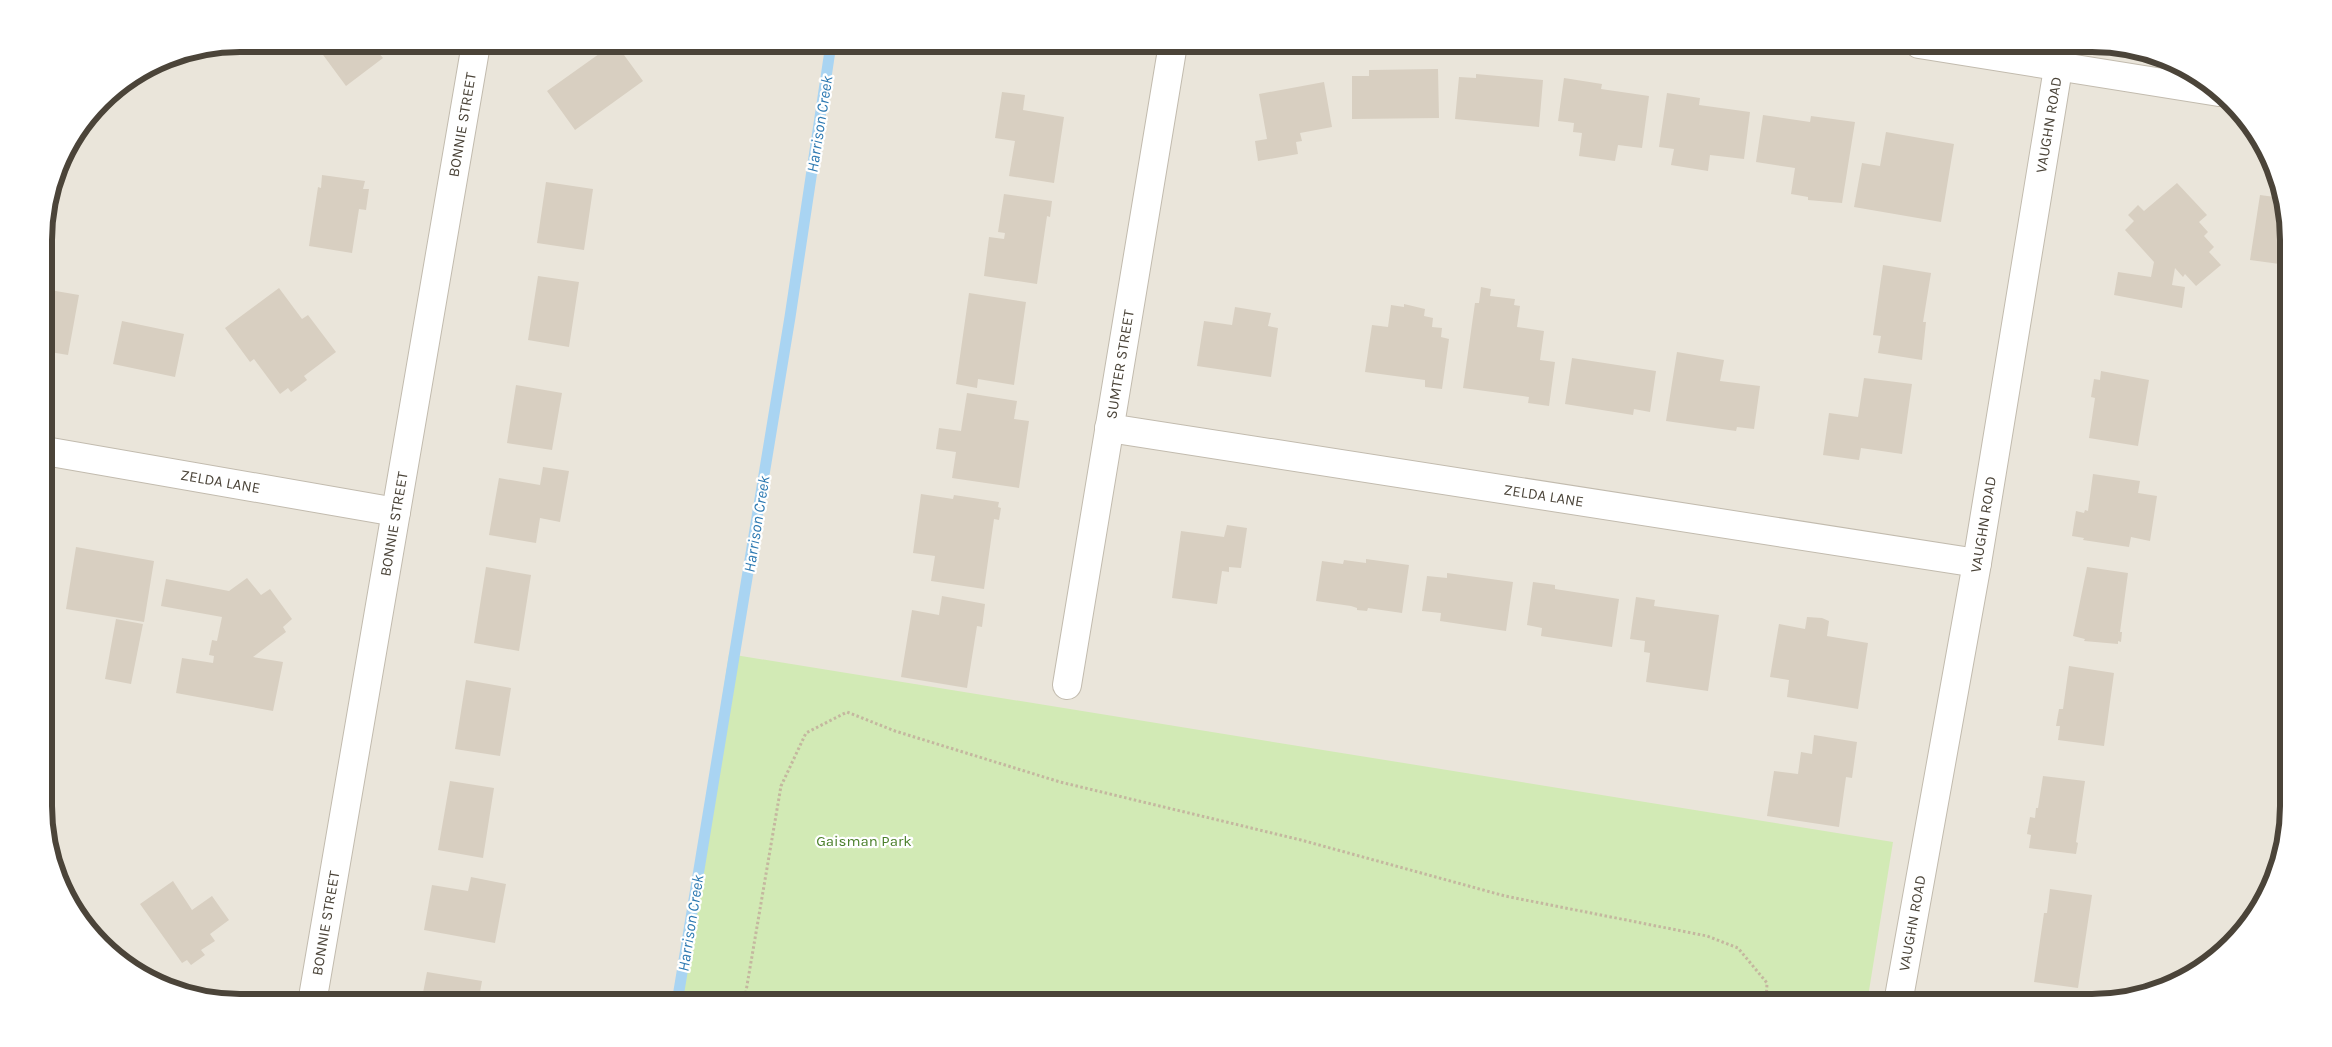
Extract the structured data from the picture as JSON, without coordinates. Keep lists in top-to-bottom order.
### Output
{
  "streets": {
    "street": [
      "BONNIE STREET",
      "VAUGHN ROAD",
      "SUMTER STREET",
      "ZELDA LANE"
    ]
  },
  "crossings": [
    ["BONNIE STREET", "ZELDA LANE"],
    ["VAUGHN ROAD", "ZELDA LANE"],
    ["SUMTER STREET", "ZELDA LANE"]
  ],
  "water": ["Harrison Creek"],
  "parks": ["Gaisman Park"]
}
